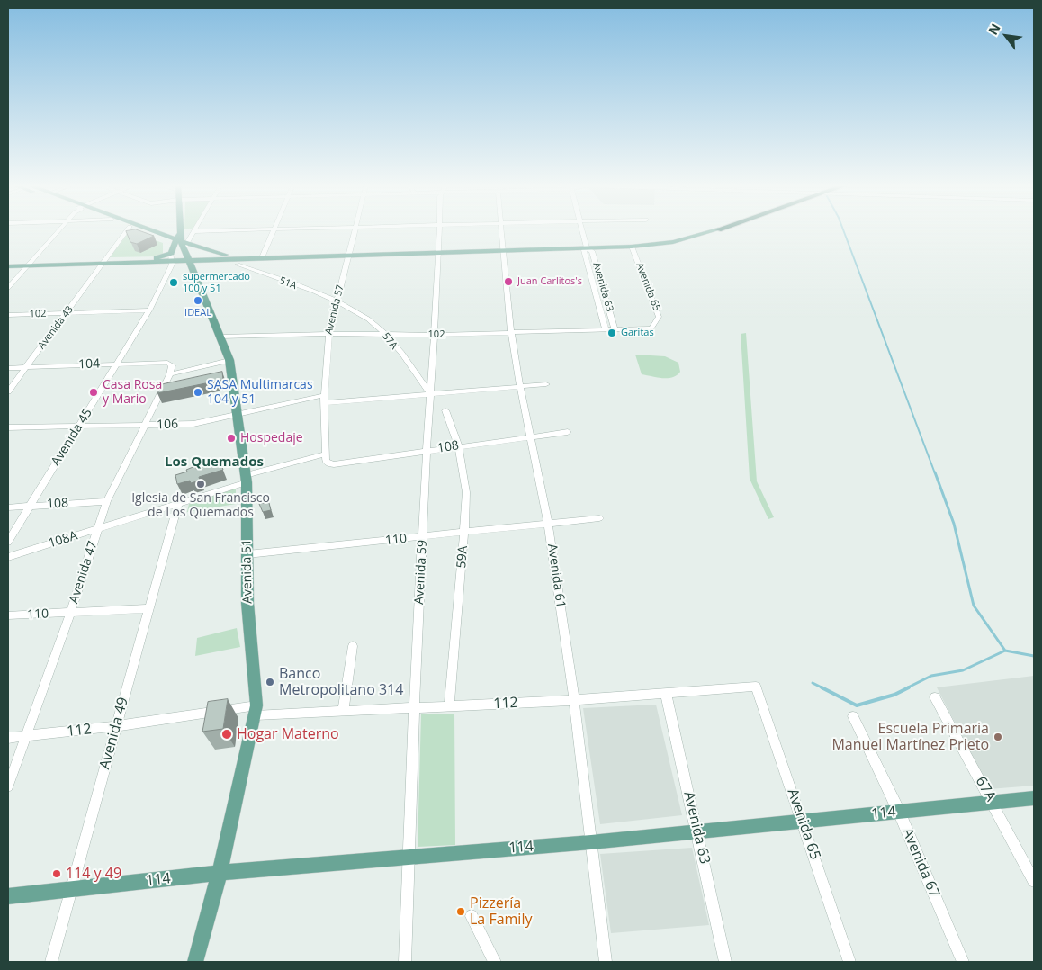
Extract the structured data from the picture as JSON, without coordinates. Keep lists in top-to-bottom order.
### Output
{
  "streets": {
    "main road": ["Avenida 51", "114"],
    "street": [
      "51A",
      "Avenida 63",
      "Avenida 65",
      "Avenida 57",
      "102",
      "Avenida 43",
      "57A",
      "104",
      "106",
      "Avenida 45",
      "108",
      "108A",
      "110",
      "59A",
      "Avenida 47",
      "Avenida 59",
      "Avenida 61",
      "112",
      "Avenida 49",
      "67A",
      "Avenida 67"
    ]
  },
  "crossings": [
    ["51A", "Avenida 57"],
    ["51A", "57A"],
    ["Avenida 63", "102"],
    ["Avenida 63", "112"],
    ["Avenida 63", "114"],
    ["Avenida 65", "102"],
    ["Avenida 65", "112"],
    ["Avenida 65", "114"],
    ["Avenida 57", "102"],
    ["Avenida 57", "57A"],
    ["Avenida 57", "106"],
    ["Avenida 57", "108"],
    ["Avenida 57", "108A"],
    ["102", "Avenida 43"],
    ["102", "57A"],
    ["102", "Avenida 45"],
    ["102", "Avenida 51"],
    ["102", "Avenida 59"],
    ["102", "Avenida 61"],
    ["Avenida 43", "104"],
    ["57A", "106"],
    ["57A", "Avenida 59"],
    ["104", "Avenida 45"],
    ["104", "Avenida 47"],
    ["106", "Avenida 45"],
    ["106", "Avenida 51"],
    ["106", "Avenida 47"],
    ["106", "Avenida 59"],
    ["106", "Avenida 61"],
    ["Avenida 45", "108"],
    ["Avenida 45", "Avenida 51"],
    ["108", "59A"],
    ["108", "Avenida 47"],
    ["108", "Avenida 59"],
    ["108", "Avenida 61"],
    ["108A", "Avenida 51"],
    ["108A", "Avenida 47"],
    ["108A", "Avenida 49"],
    ["110", "59A"],
    ["110", "Avenida 51"],
    ["110", "Avenida 47"],
    ["110", "Avenida 59"],
    ["110", "Avenida 61"],
    ["110", "Avenida 49"],
    ["59A", "112"],
    ["Avenida 51", "112"],
    ["Avenida 51", "114"],
    ["Avenida 47", "112"],
    ["Avenida 59", "112"],
    ["Avenida 59", "114"],
    ["Avenida 61", "112"],
    ["Avenida 61", "114"],
    ["112", "Avenida 49"],
    ["Avenida 49", "114"],
    ["67A", "114"],
    ["114", "Avenida 67"]
  ],
  "districts": ["Los Quemados"],
  "places": [
    "Juan Carlitos's",
    "supermercado 100 y 51",
    "IDEAL",
    "Garitas",
    "Casa Rosa y Mario",
    "SASA Multimarcas 104 y 51",
    "Hospedaje",
    "Iglesia de San Francisco de Los Quemados",
    "Banco Metropolitano 314",
    "Hogar Materno",
    "Escuela Primaria Manuel Martínez Prieto",
    "114 y 49",
    "Pizzería La Family"
  ],
  "north": "top left"
}
